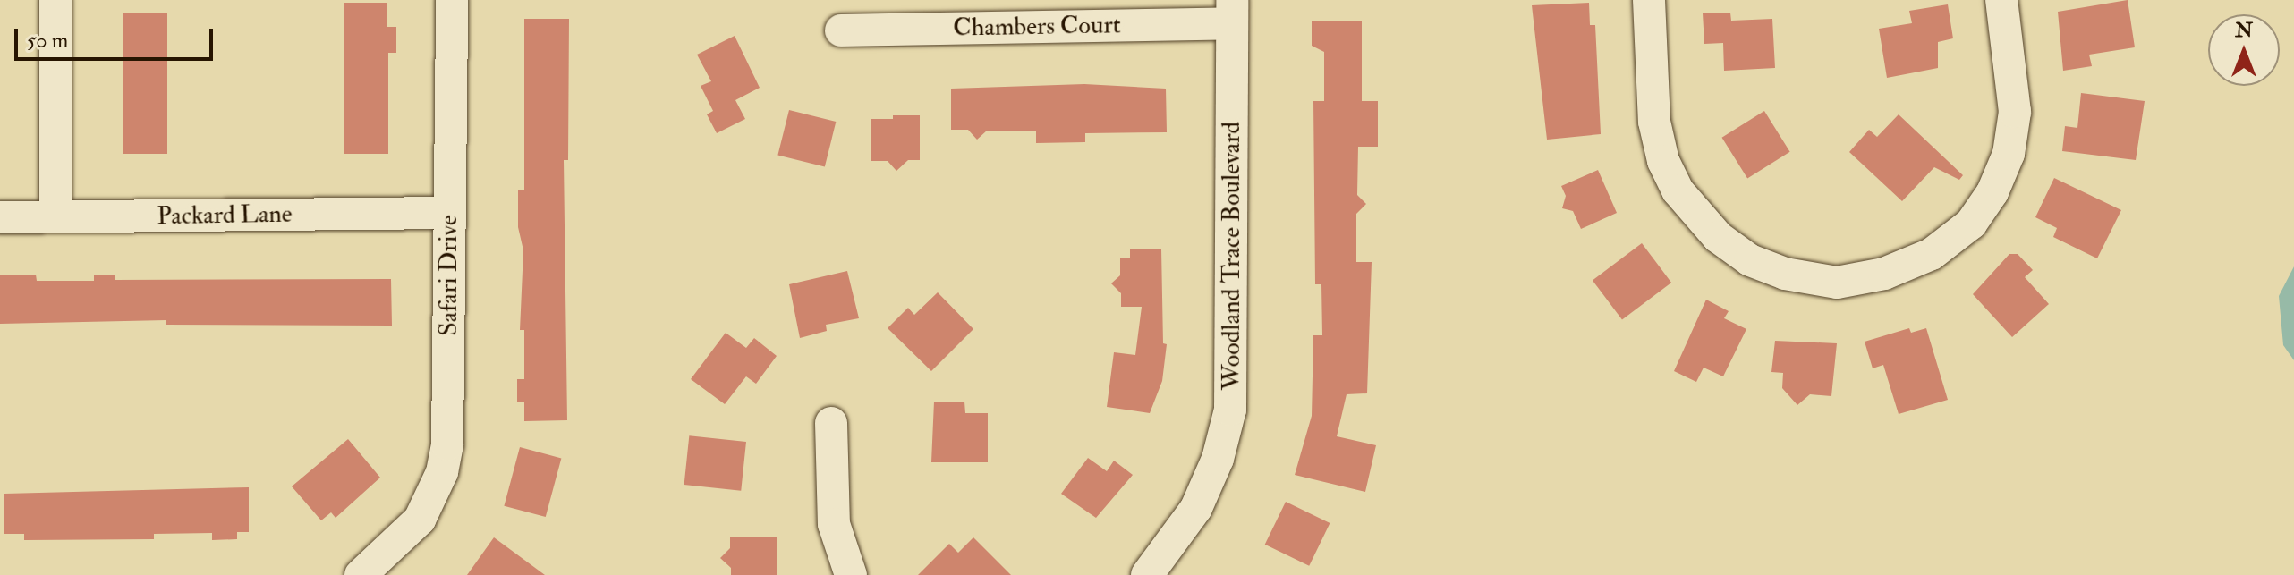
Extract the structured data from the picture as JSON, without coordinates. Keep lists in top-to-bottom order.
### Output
{
  "streets": {
    "street": [
      "Chambers Court",
      "Packard Lane",
      "Woodland Trace Boulevard",
      "Safari Drive"
    ]
  },
  "crossings": [
    ["Chambers Court", "Woodland Trace Boulevard"],
    ["Packard Lane", "Safari Drive"]
  ],
  "scale_bar": "50 m",
  "north": "top"
}
